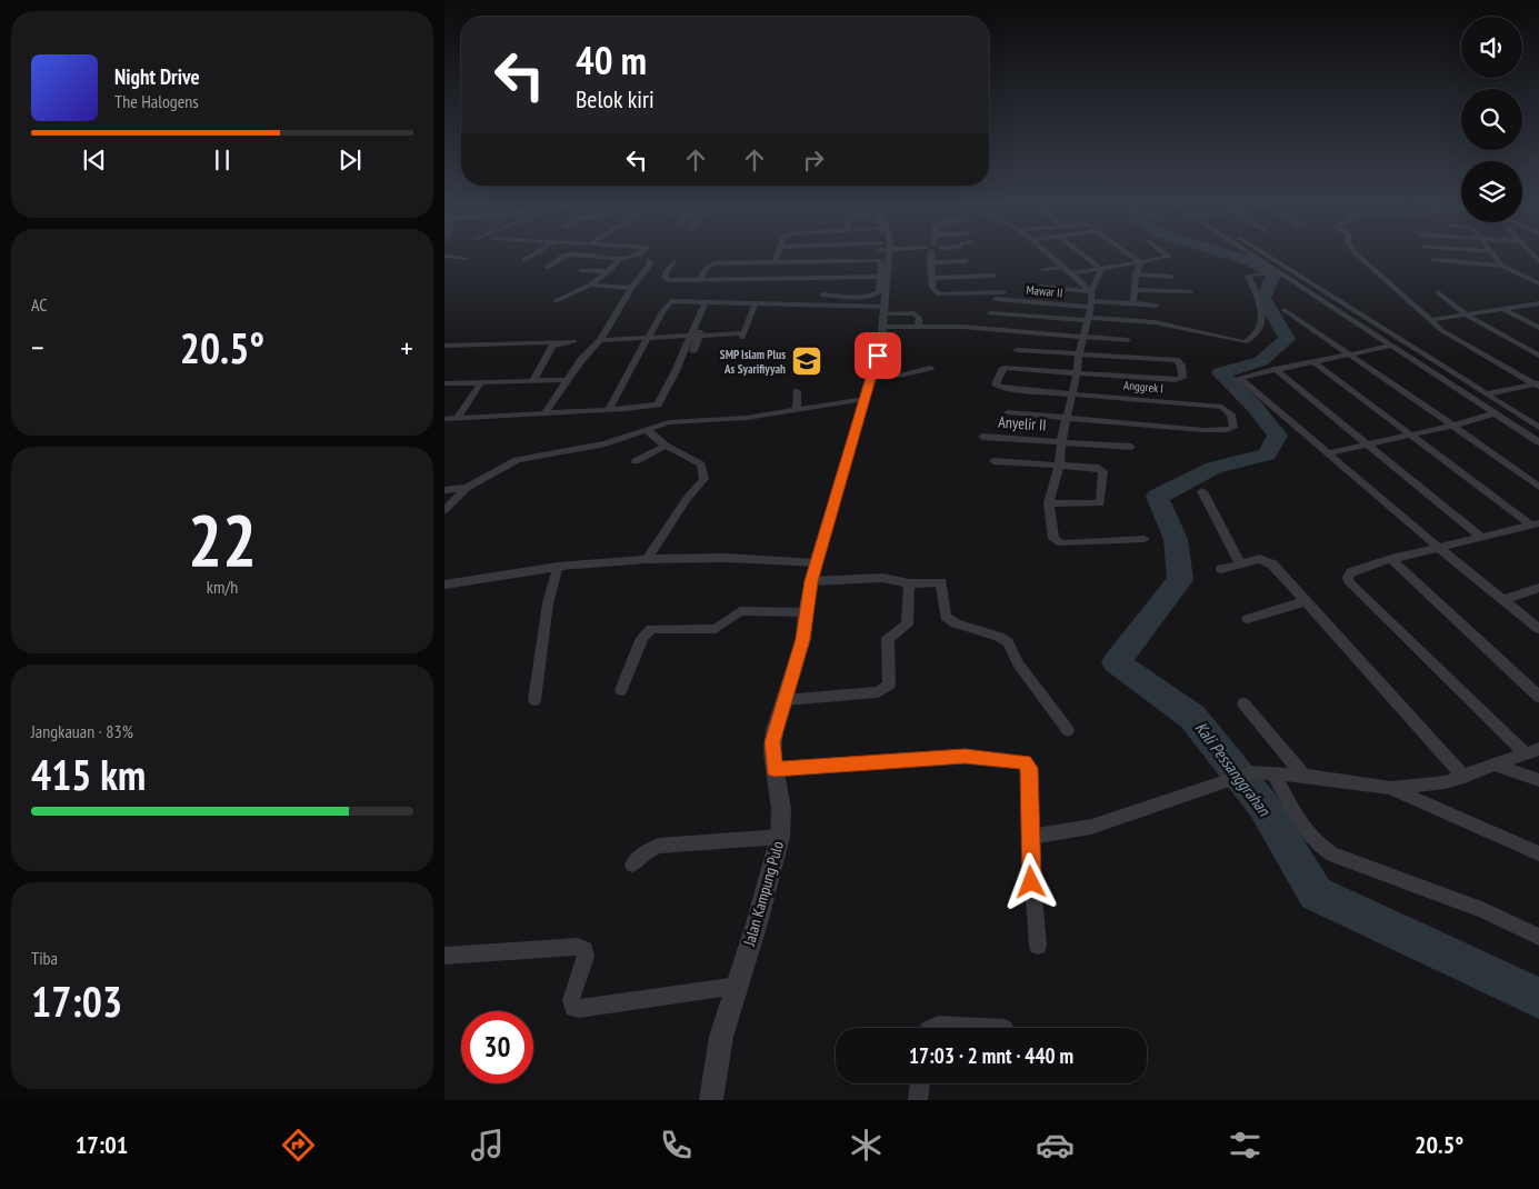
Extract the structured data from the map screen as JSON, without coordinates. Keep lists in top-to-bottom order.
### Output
{
  "streets": {
    "street": [
      "Mawar II",
      "Anggrek I",
      "Anyelir II",
      "Jalan Kampung Pulo"
    ]
  },
  "water": ["Kali Pessanggrahan"],
  "places": {
    "school or university": ["SMP Islam Plus As Syarifiyyah"]
  },
  "page": {
    "turn": ["40 m", "Belok kiri"],
    "song": ["Night Drive", "The Halogens"],
    "tile": [
      "AC",
      ["22", "km/h"],
      ["Jangkauan · 83%", "415 km"],
      ["Tiba", "17:03"]
    ],
    "heat": ["−", "20.5°", "+"],
    "limit": "30",
    "trip": "17:03 · 2 mnt · 440 m",
    "tabs": ["17:01", "20.5°"]
  }
}
